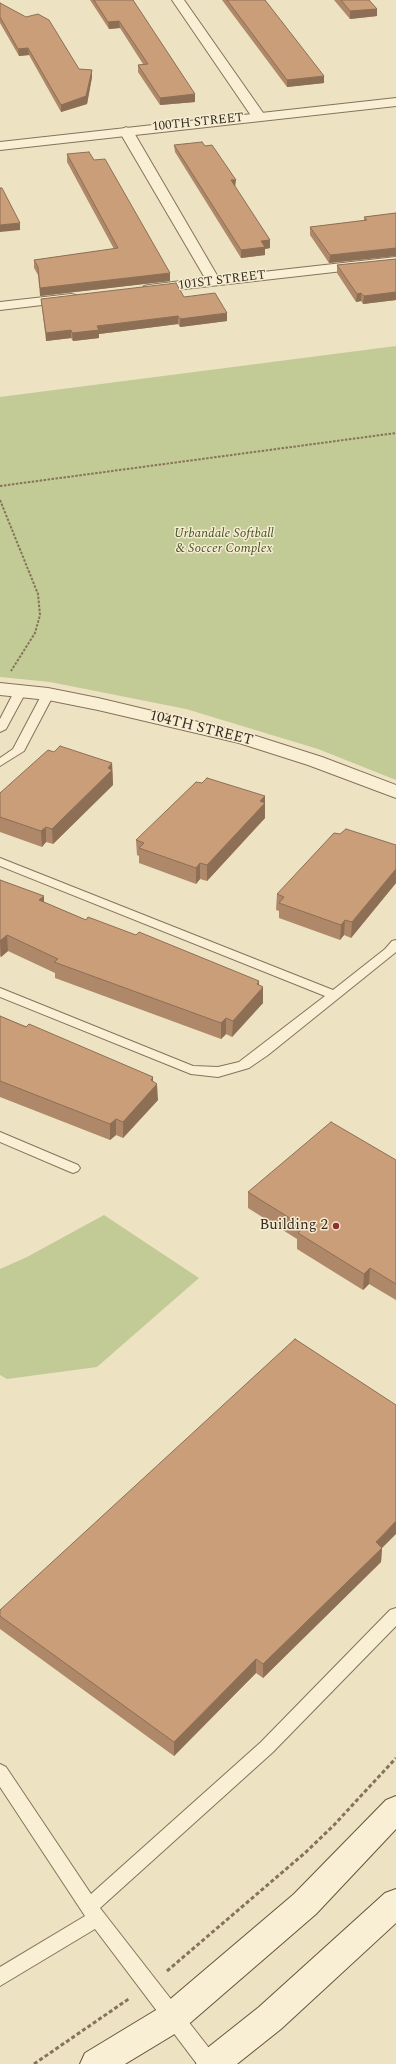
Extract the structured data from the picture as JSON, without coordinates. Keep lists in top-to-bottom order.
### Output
{
  "streets": {
    "street": ["100TH STREET", "101ST STREET", "104TH STREET"]
  },
  "parks": ["Urbandale Softball & Soccer Complex"],
  "places": ["Building 2"]
}
